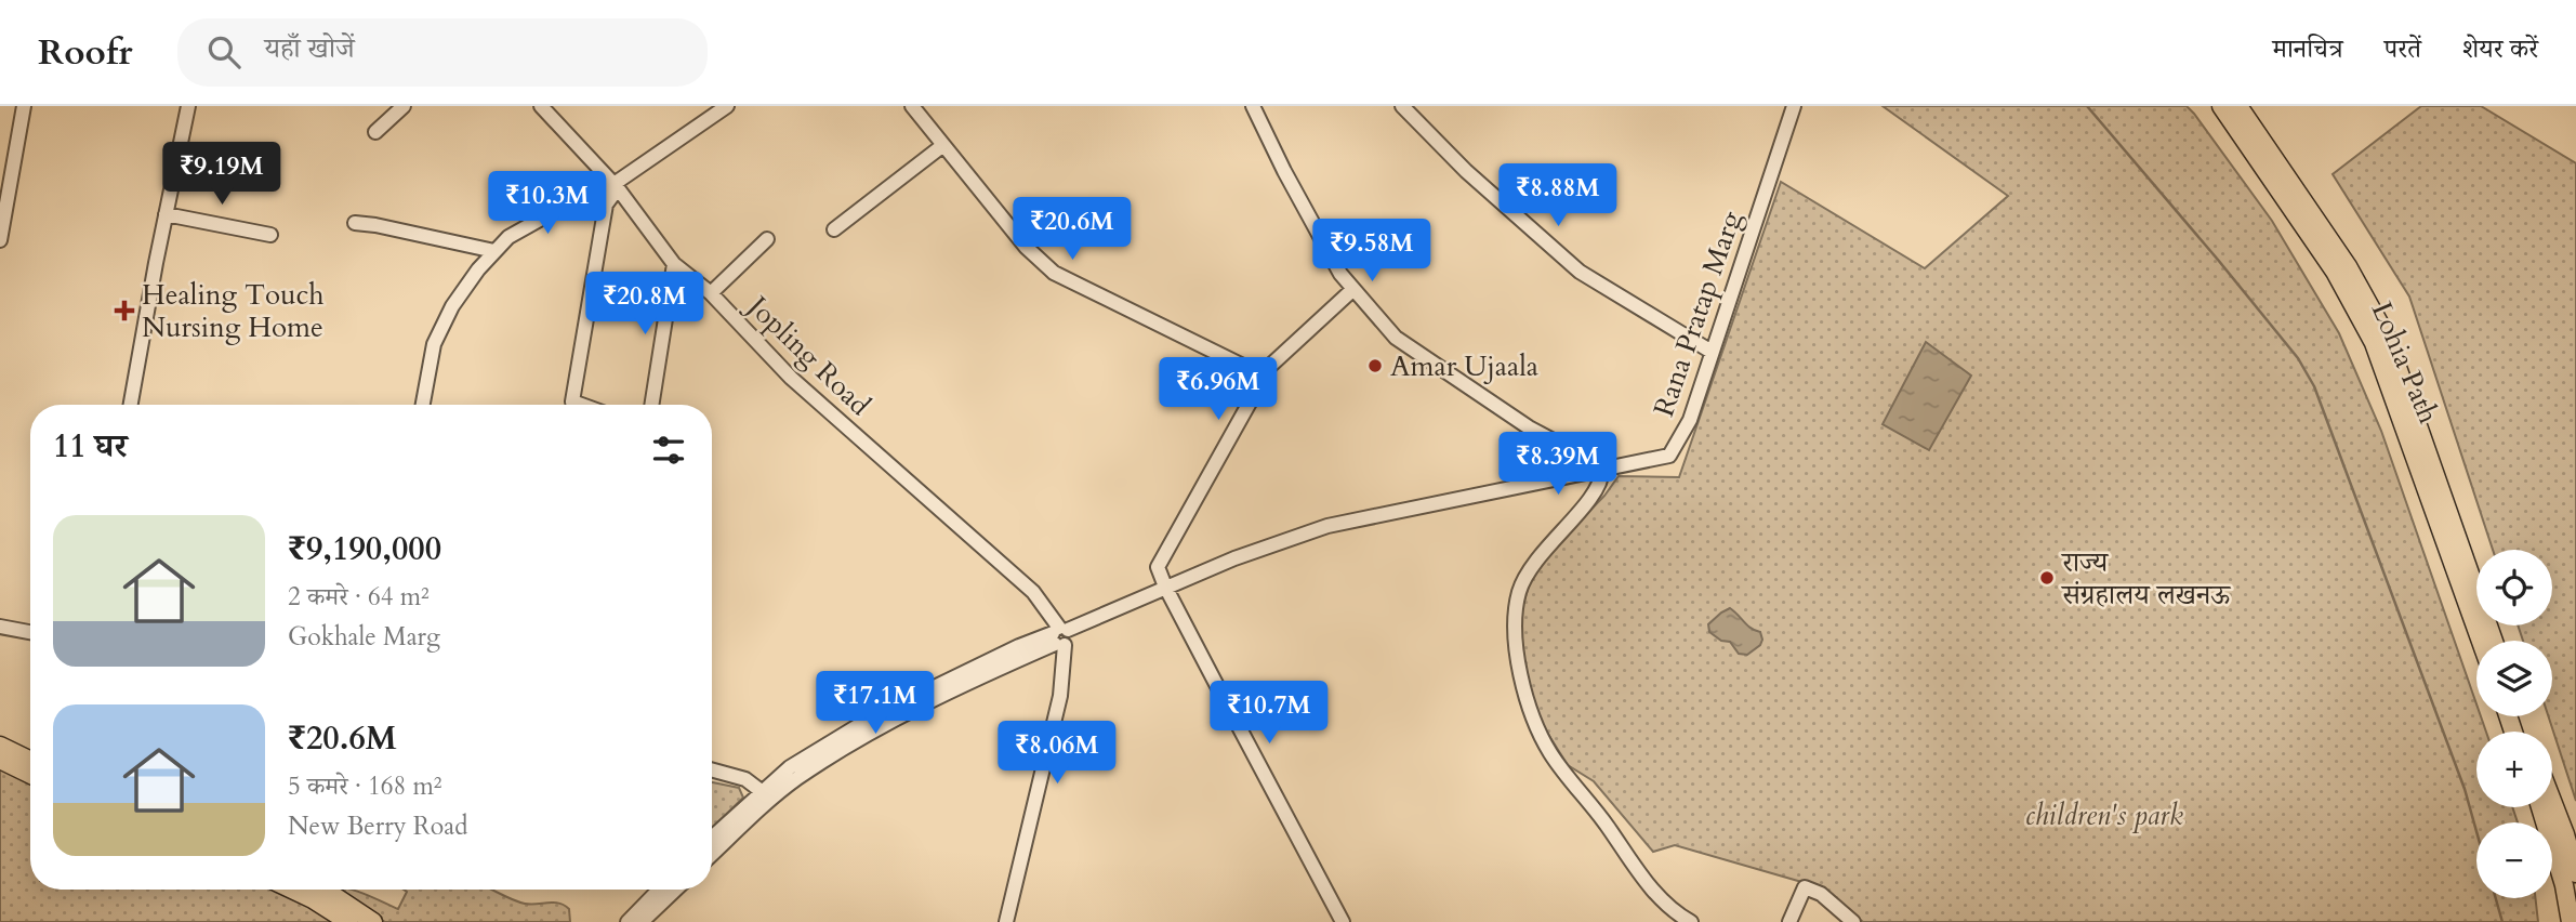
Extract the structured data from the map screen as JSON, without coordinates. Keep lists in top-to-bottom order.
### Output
{
  "streets": {
    "main road": ["Lohia Path"],
    "street": ["Rana Pratap Marg", "Jopling Road"]
  },
  "crossings": [
    ["Rana Pratap Marg", "Jopling Road"]
  ],
  "parks": ["children's park"],
  "places": {
    "health": ["Healing Touch Nursing Home"],
    "other": ["Amar Ujaala", "राज्य संग्रहालय लखनऊ"]
  },
  "page": {
    "header": "Roofr",
    "search": "यहाँ खोजें",
    "nav": ["मानचित्र", "परतें", "शेयर करें"],
    "price": [
      "₹9.19M",
      "₹8.88M",
      "₹10.3M",
      "₹20.6M",
      "₹9.58M",
      "₹20.8M",
      "₹6.96M",
      "₹8.39M",
      "₹17.1M",
      "₹10.7M",
      "₹8.06M"
    ],
    "heading": "11 घर",
    "list": [
      {
        "name": "₹9,190,000",
        "note": "2 कमरे · 64 m² · Gokhale Marg"
      },
      {
        "name": "₹20.6M",
        "note": "5 कमरे · 168 m² · New Berry Road"
      }
    ],
    "map_buttons": ["+", "−"]
  }
}
